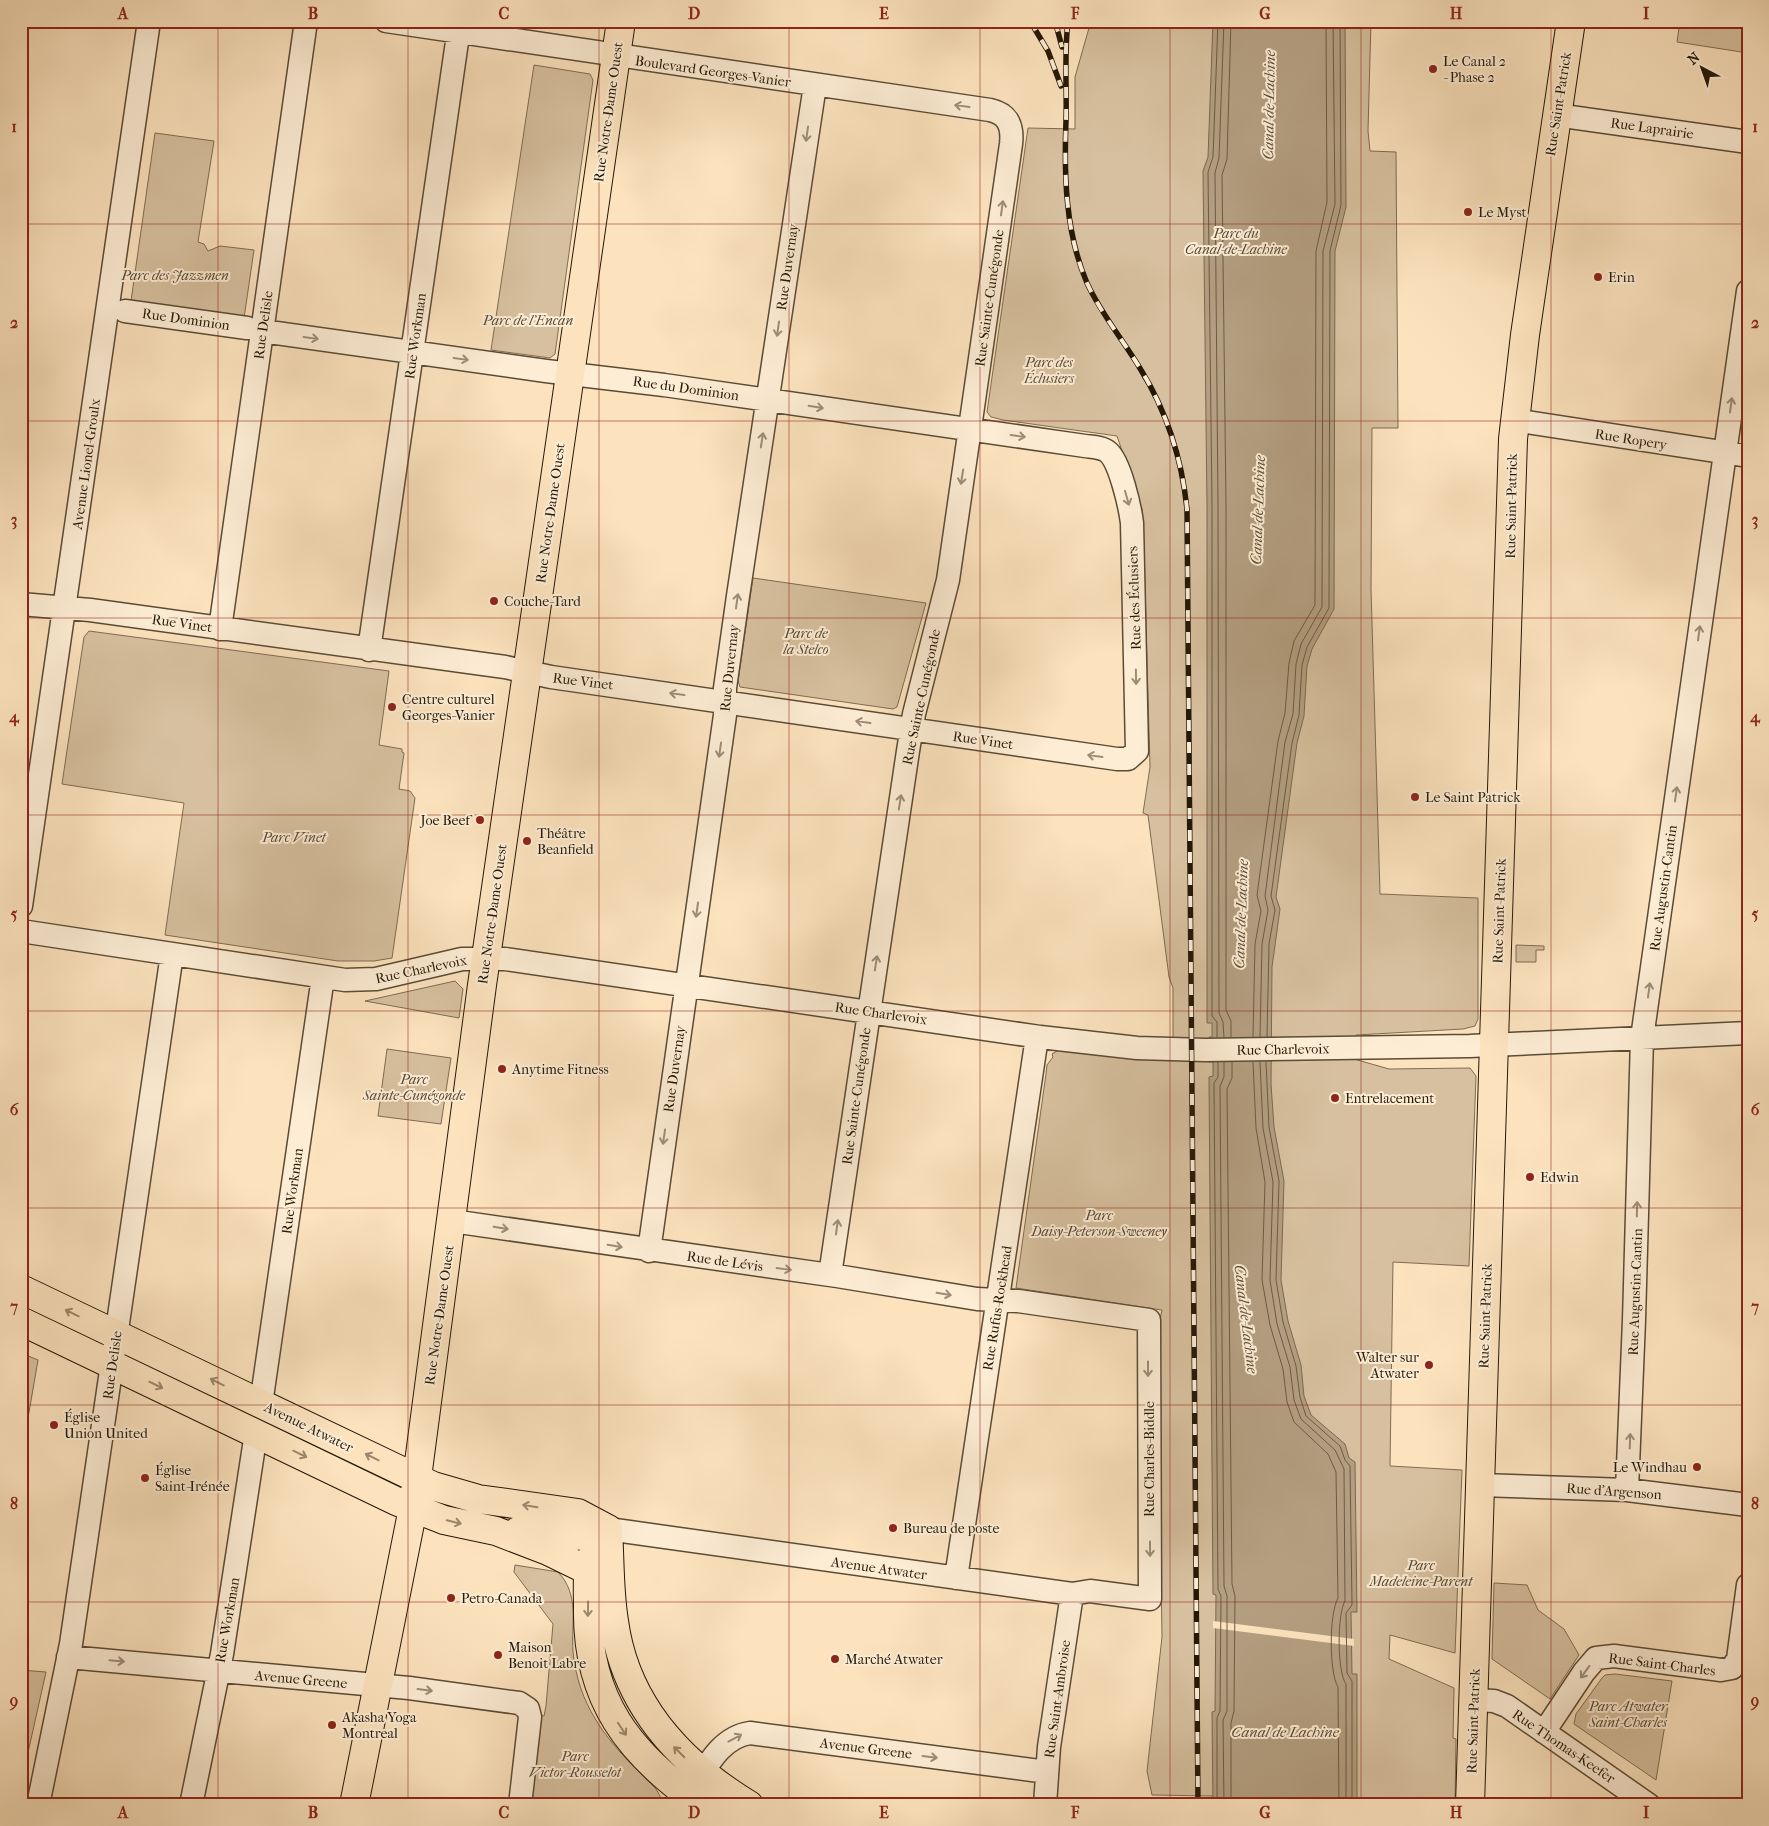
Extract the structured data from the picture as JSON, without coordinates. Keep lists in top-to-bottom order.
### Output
{
  "streets": {
    "main road": ["Rue Saint-Patrick", "Rue Notre-Dame Ouest", "Avenue Atwater"],
    "street": [
      "Boulevard Georges-Vanier",
      "Rue Laprairie",
      "Rue Duvernay",
      "Rue Sainte-Cunégonde",
      "Rue Dominion",
      "Rue Delisle",
      "Rue Workman",
      "Rue du Dominion",
      "Rue Ropery",
      "Avenue Lionel-Groulx",
      "Rue des Éclusiers",
      "Rue Vinet",
      "Rue Augustin-Cantin",
      "Rue Charlevoix",
      "Rue de Lévis",
      "Rue Rufus-Rockhead",
      "Rue Charles-Biddle",
      "Rue d'Argenson",
      "Rue Saint-Charles",
      "Avenue Greene",
      "Rue Saint-Ambroise",
      "Rue Thomas-Keefer"
    ]
  },
  "crossings": [
    ["Boulevard Georges-Vanier", "Rue Notre-Dame Ouest"],
    ["Boulevard Georges-Vanier", "Rue Duvernay"],
    ["Boulevard Georges-Vanier", "Rue Sainte-Cunégonde"],
    ["Boulevard Georges-Vanier", "Rue Workman"],
    ["Rue Saint-Patrick", "Rue Laprairie"],
    ["Rue Saint-Patrick", "Rue Ropery"],
    ["Rue Saint-Patrick", "Rue Charlevoix"],
    ["Rue Saint-Patrick", "Rue d'Argenson"],
    ["Rue Saint-Patrick", "Rue Thomas-Keefer"],
    ["Rue Notre-Dame Ouest", "Rue du Dominion"],
    ["Rue Notre-Dame Ouest", "Rue Vinet"],
    ["Rue Notre-Dame Ouest", "Rue Charlevoix"],
    ["Rue Notre-Dame Ouest", "Rue de Lévis"],
    ["Rue Notre-Dame Ouest", "Avenue Atwater"],
    ["Rue Notre-Dame Ouest", "Avenue Greene"],
    ["Rue Duvernay", "Rue du Dominion"],
    ["Rue Duvernay", "Rue Vinet"],
    ["Rue Duvernay", "Rue Charlevoix"],
    ["Rue Duvernay", "Rue de Lévis"],
    ["Rue Sainte-Cunégonde", "Rue du Dominion"],
    ["Rue Sainte-Cunégonde", "Rue Vinet"],
    ["Rue Sainte-Cunégonde", "Rue Charlevoix"],
    ["Rue Sainte-Cunégonde", "Rue de Lévis"],
    ["Rue Dominion", "Rue Delisle"],
    ["Rue Dominion", "Rue du Dominion"],
    ["Rue Delisle", "Rue du Dominion"],
    ["Rue Delisle", "Rue Vinet"],
    ["Rue Delisle", "Rue Charlevoix"],
    ["Rue Delisle", "Avenue Atwater"],
    ["Rue Delisle", "Avenue Greene"],
    ["Rue Workman", "Rue du Dominion"],
    ["Rue Workman", "Rue Vinet"],
    ["Rue Workman", "Rue Charlevoix"],
    ["Rue Workman", "Avenue Atwater"],
    ["Rue Workman", "Avenue Greene"],
    ["Rue du Dominion", "Rue des Éclusiers"],
    ["Rue Ropery", "Rue Augustin-Cantin"],
    ["Avenue Lionel-Groulx", "Rue Vinet"],
    ["Rue des Éclusiers", "Rue Vinet"],
    ["Rue Augustin-Cantin", "Rue Charlevoix"],
    ["Rue Augustin-Cantin", "Rue d'Argenson"],
    ["Rue Charlevoix", "Rue Rufus-Rockhead"],
    ["Rue de Lévis", "Rue Rufus-Rockhead"],
    ["Rue de Lévis", "Rue Charles-Biddle"],
    ["Rue Rufus-Rockhead", "Avenue Atwater"],
    ["Avenue Atwater", "Rue Charles-Biddle"],
    ["Avenue Atwater", "Rue Saint-Ambroise"],
    ["Rue Saint-Charles", "Rue Thomas-Keefer"],
    ["Avenue Greene", "Rue Saint-Ambroise"]
  ],
  "one_way": [
    "Rue du Dominion",
    "Rue des Éclusiers",
    "Rue Vinet",
    "Rue Augustin-Cantin",
    "Rue de Lévis",
    "Rue Charles-Biddle",
    "Rue Saint-Charles",
    "Avenue Greene"
  ],
  "water": ["Canal-de-Lachine", "Canal de Lachine"],
  "parks": [
    "Parc du Canal-de-Lachine",
    "Parc des Jazzmen",
    "Parc de l'Encan",
    "Parc des Éclusiers",
    "Parc de la Stelco",
    "Parc Vinet",
    "Parc Sainte-Cunégonde",
    "Parc Daisy-Peterson-Sweeney",
    "Parc Madeleine-Parent",
    "Parc Atwater Saint-Charles",
    "Parc Victor-Rousselot"
  ],
  "places": [
    "Le Canal 2 - Phase 2",
    "Le Myst",
    "Erin",
    "Couche-Tard",
    "Centre culturel Georges-Vanier",
    "Le Saint Patrick",
    "Joe Beef",
    "Théâtre Beanfield",
    "Anytime Fitness",
    "Entrelacement",
    "Edwin",
    "Walter sur Atwater",
    "Église Union United",
    "Le Windhau",
    "Église Saint-Irénée",
    "Bureau de poste",
    "Petro-Canada",
    "Maison Benoit Labre",
    "Marché Atwater",
    "Akasha Yoga Montreal"
  ],
  "north": "top left",
  "grid": {
    "columns": [
      "A",
      "B",
      "C",
      "D",
      "E",
      "F",
      "G",
      "H",
      "I"
    ],
    "rows": [
      "1",
      "2",
      "3",
      "4",
      "5",
      "6",
      "7",
      "8",
      "9"
    ]
  }
}
